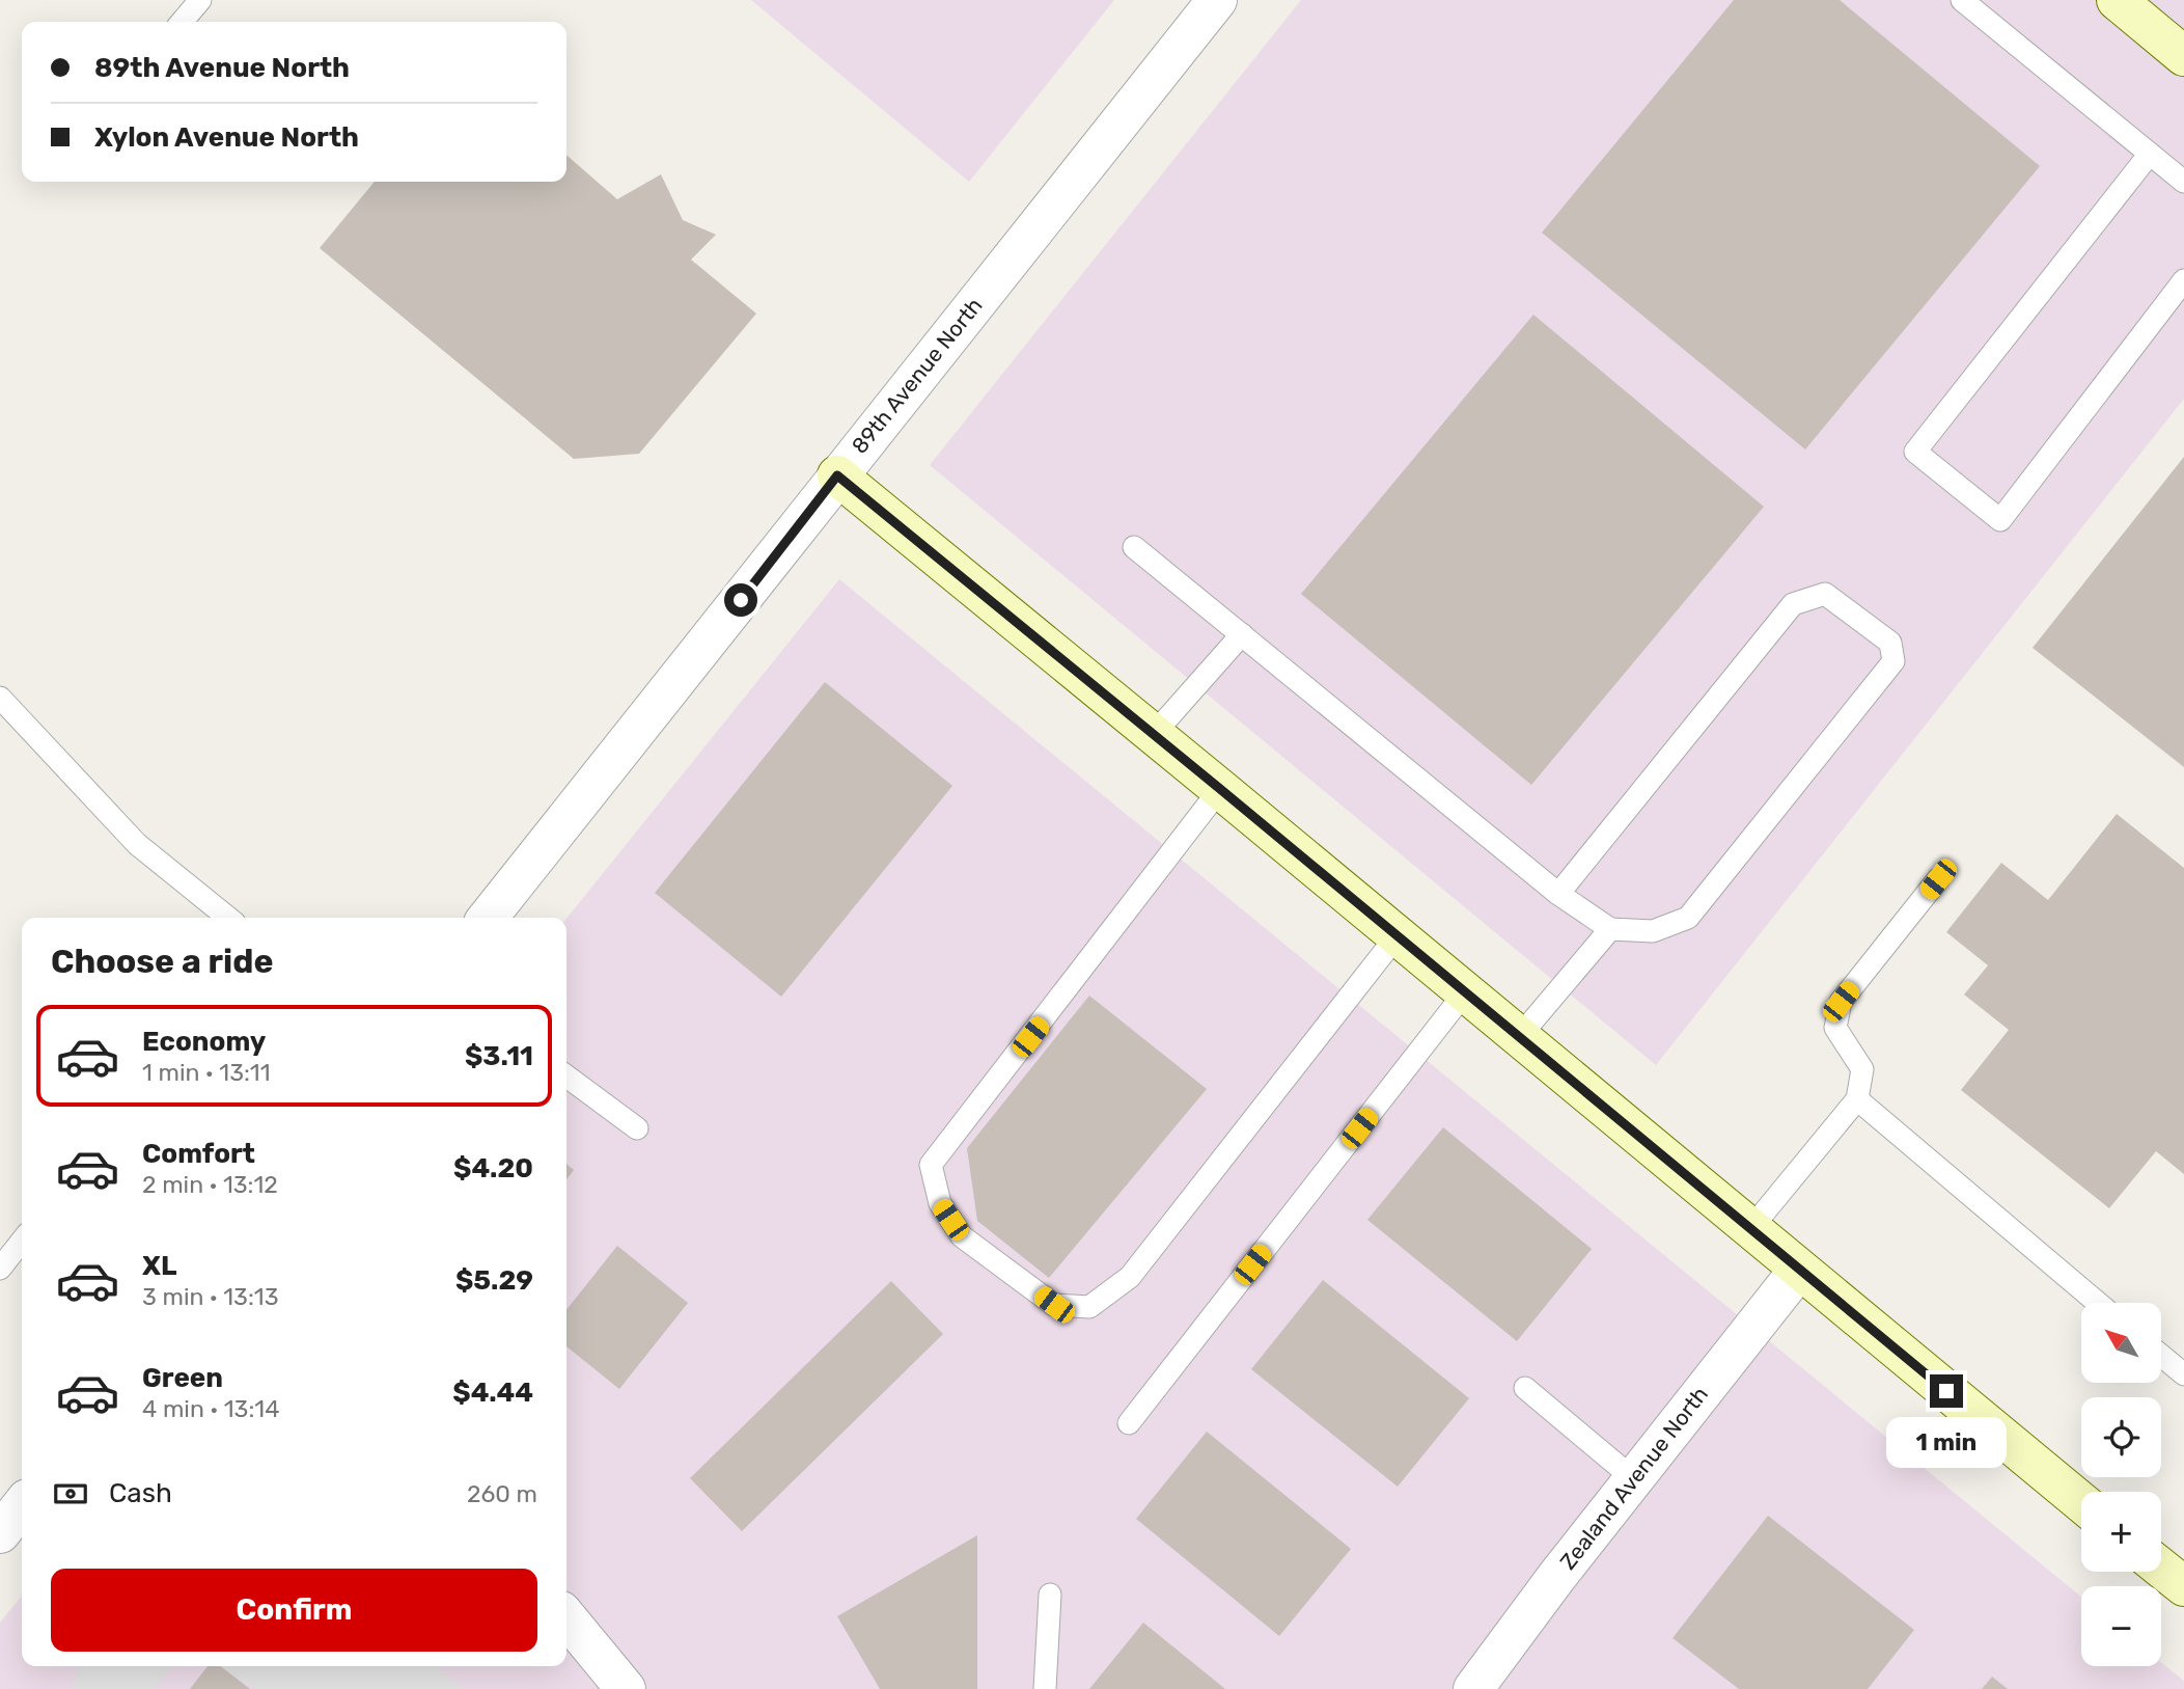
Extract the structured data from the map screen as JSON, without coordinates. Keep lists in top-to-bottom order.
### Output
{
  "streets": {
    "street": ["89th Avenue North", "Zealand Avenue North"]
  },
  "north": "top left",
  "page": {
    "banner": ["89th Avenue North", "Xylon Avenue North"],
    "heading": "Choose a ride",
    "list": [
      {
        "name": "Economy",
        "note": "1 min · 13:11",
        "value": "$3.11"
      },
      {
        "name": "Comfort",
        "note": "2 min · 13:12",
        "value": "$4.20"
      },
      {
        "name": "XL",
        "note": "3 min · 13:13",
        "value": "$5.29"
      },
      {
        "name": "Green",
        "note": "4 min · 13:14",
        "value": "$4.44"
      }
    ],
    "map_buttons": ["+", "−"],
    "bubble": "1 min",
    "pay": ["Cash", "260 m"],
    "buttons": "Confirm"
  }
}
